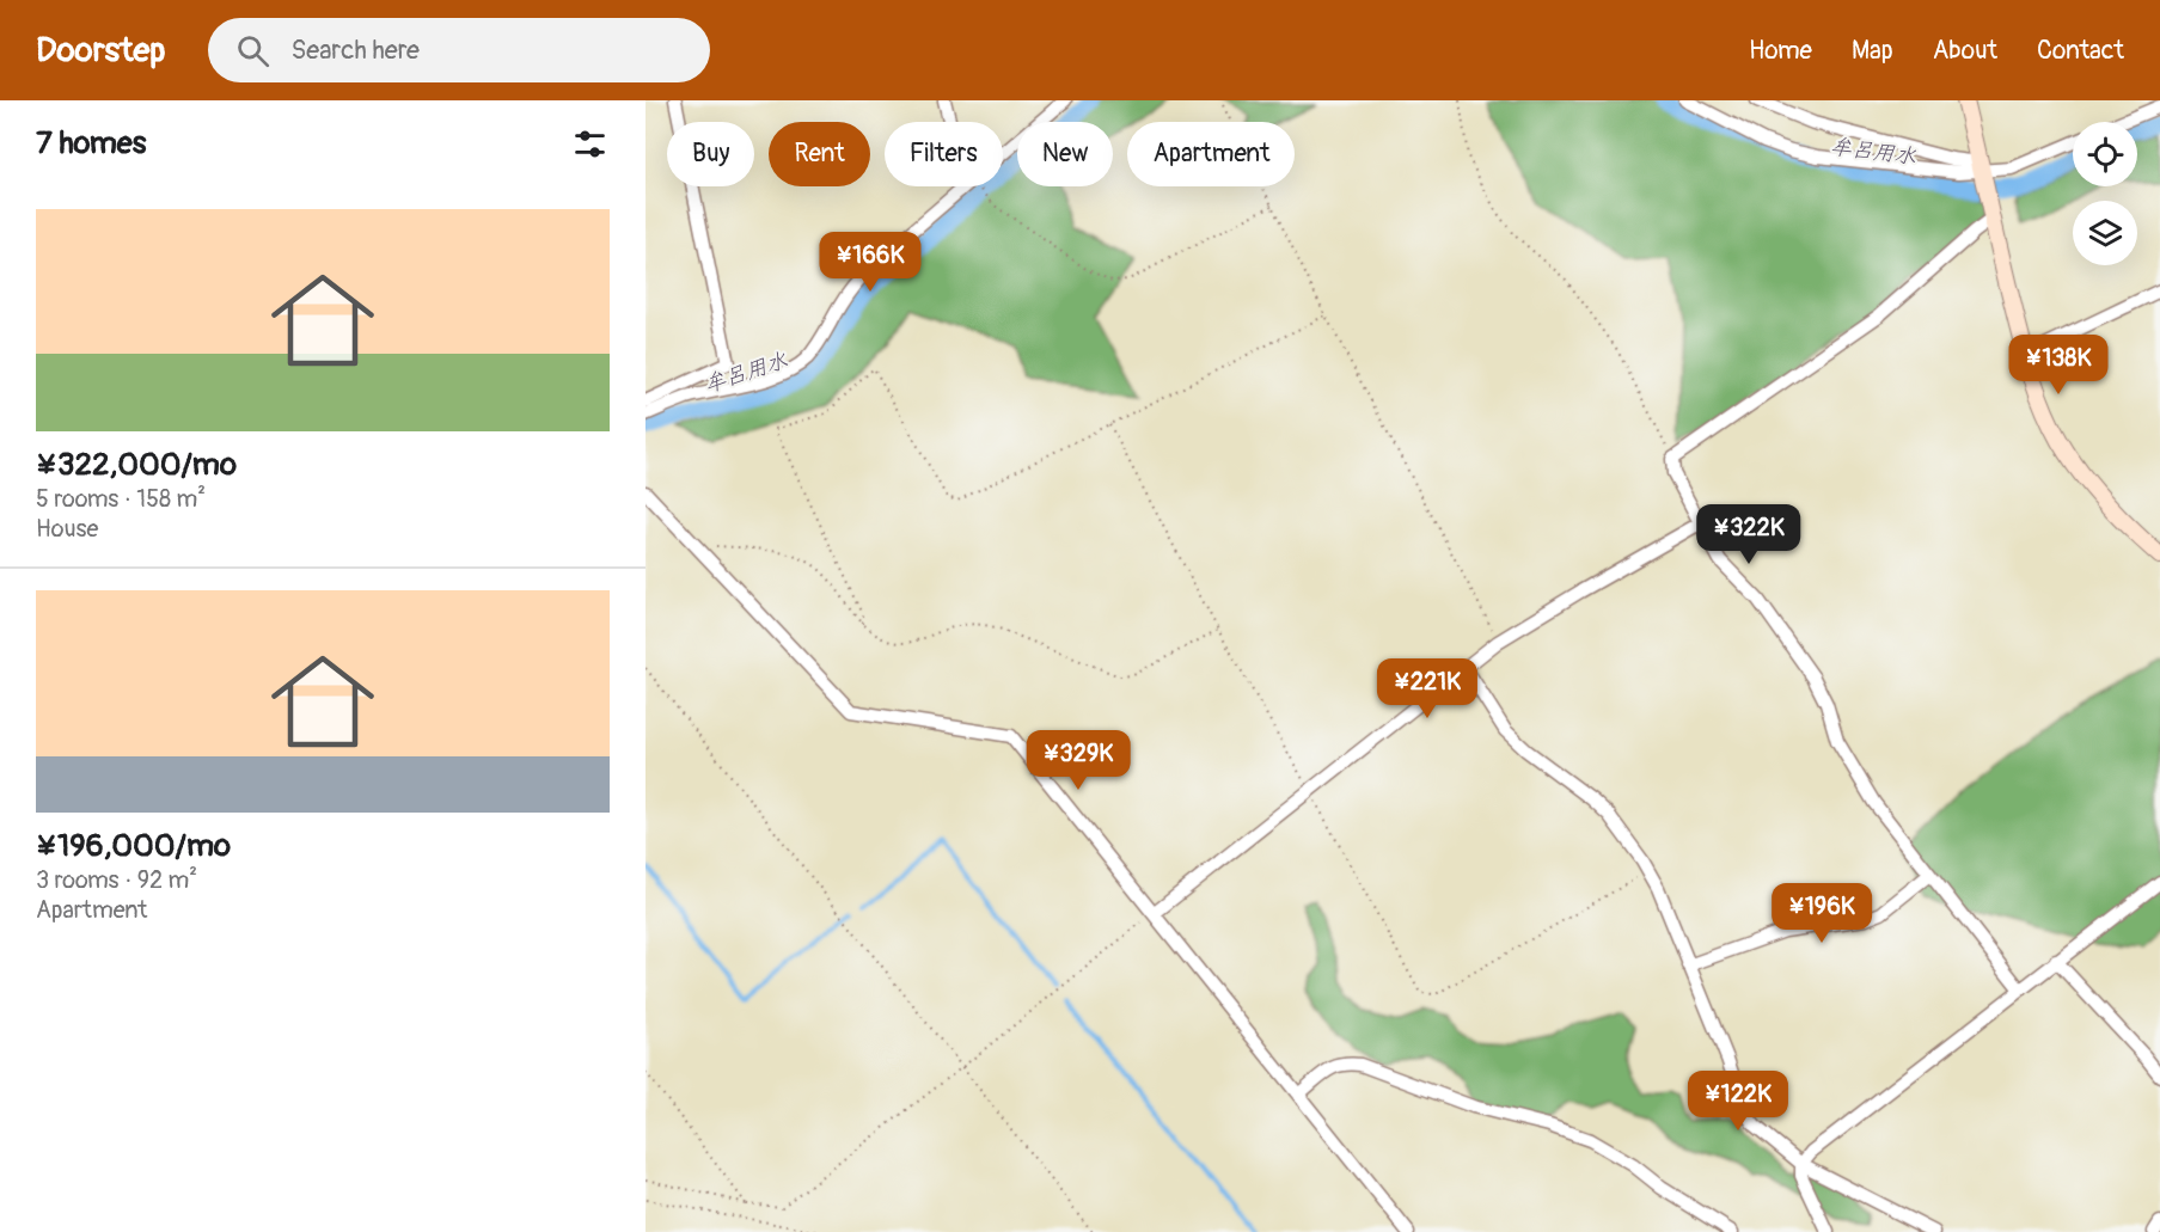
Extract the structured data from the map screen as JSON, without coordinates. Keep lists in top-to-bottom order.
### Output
{
  "water": ["牟呂用水"],
  "page": {
    "header": "Doorstep",
    "search": "Search here",
    "nav": [
      "Home",
      "Map",
      "About",
      "Contact"
    ],
    "heading": "7 homes",
    "chip": [
      "Buy",
      "Rent",
      "Filters",
      "New",
      "Apartment"
    ],
    "list": [
      {
        "name": "¥322,000/mo",
        "note": "5 rooms · 158 m² · House"
      },
      {
        "name": "¥196,000/mo",
        "note": "3 rooms · 92 m² · Apartment"
      }
    ],
    "price": [
      "¥166K",
      "¥138K",
      "¥322K",
      "¥221K",
      "¥329K",
      "¥196K",
      "¥122K"
    ]
  }
}
